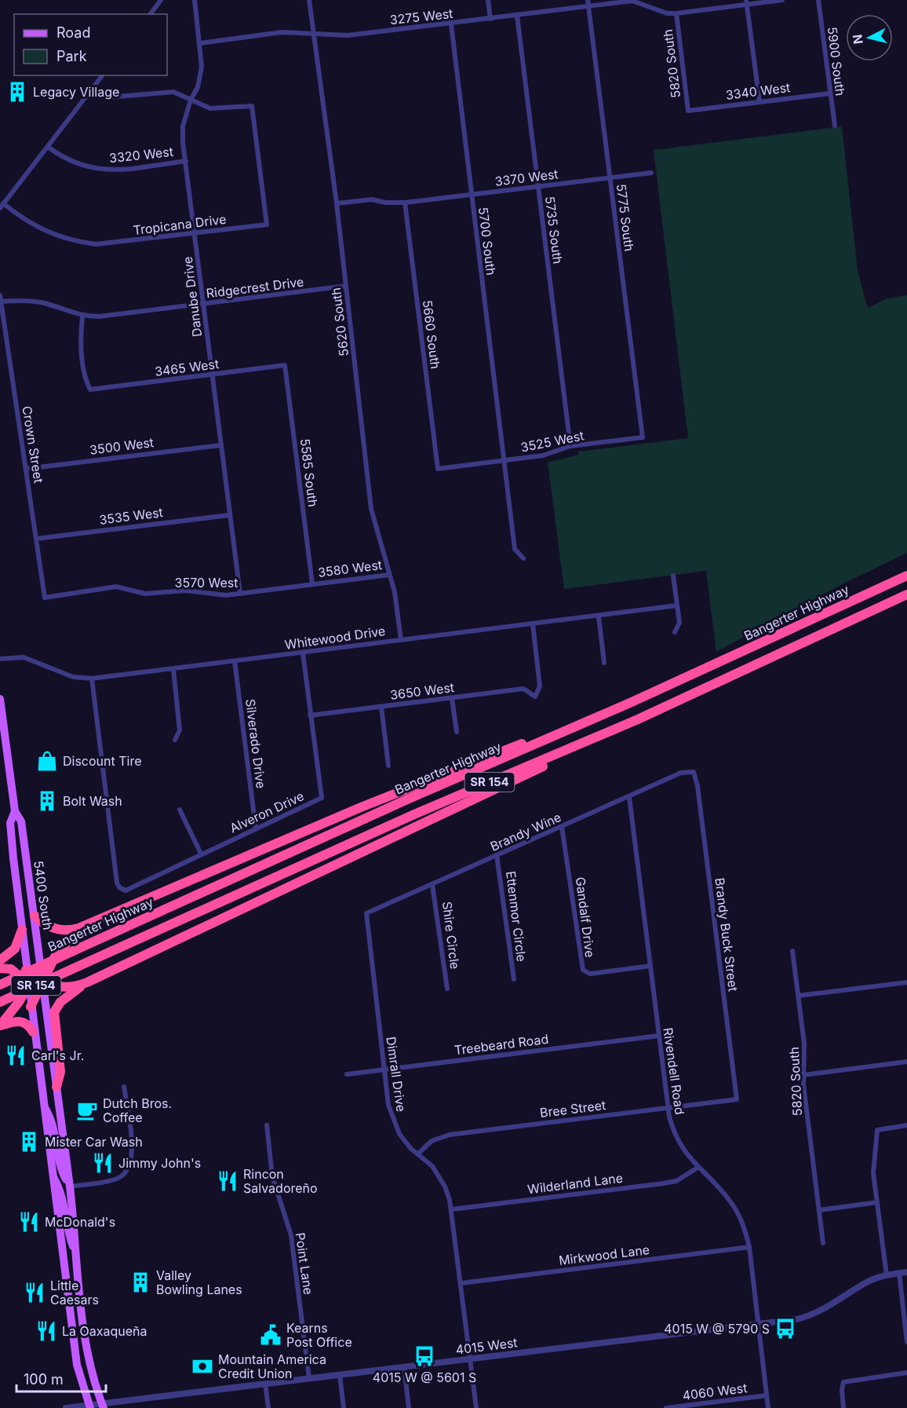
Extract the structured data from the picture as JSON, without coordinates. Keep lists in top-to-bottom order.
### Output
{
  "streets": {
    "highway": ["Bangerter Highway", "SR 154"],
    "main road": ["5400 South"],
    "street": [
      "3275 West",
      "5900 South",
      "5820 South",
      "3340 West",
      "3320 West",
      "3370 West",
      "5775 South",
      "Tropicana Drive",
      "5735 South",
      "5700 South",
      "Ridgecrest Drive",
      "Danube Drive",
      "5620 South",
      "5660 South",
      "3465 West",
      "3525 West",
      "Crown Street",
      "3500 West",
      "5585 South",
      "3535 West",
      "3580 West",
      "3570 West",
      "Whitewood Drive",
      "3650 West",
      "Silverado Drive",
      "Alveron Drive",
      "Brandy Wine",
      "Ettenmor Circle",
      "Gandalf Drive",
      "Brandy Buck Street",
      "Shire Circle",
      "Treebeard Road",
      "Rivendell Road",
      "Dimrall Drive",
      "Bree Street",
      "Wilderland Lane",
      "Mirkwood Lane",
      "Point Lane",
      "4015 West",
      "4060 West"
    ]
  },
  "crossings": [
    ["3275 West", "5820 South"],
    ["3275 West", "5775 South"],
    ["3275 West", "5735 South"],
    ["3275 West", "5700 South"],
    ["3275 West", "Danube Drive"],
    ["3275 West", "5620 South"],
    ["5900 South", "3340 West"],
    ["5820 South", "3340 West"],
    ["3320 West", "Danube Drive"],
    ["3370 West", "5775 South"],
    ["3370 West", "5735 South"],
    ["3370 West", "5700 South"],
    ["3370 West", "5620 South"],
    ["3370 West", "5660 South"],
    ["5775 South", "3525 West"],
    ["Tropicana Drive", "Danube Drive"],
    ["5735 South", "3525 West"],
    ["5700 South", "3525 West"],
    ["Ridgecrest Drive", "Danube Drive"],
    ["Ridgecrest Drive", "5620 South"],
    ["Ridgecrest Drive", "3465 West"],
    ["Ridgecrest Drive", "Crown Street"],
    ["Danube Drive", "3465 West"],
    ["Danube Drive", "3500 West"],
    ["Danube Drive", "3535 West"],
    ["Danube Drive", "3570 West"],
    ["5620 South", "3580 West"],
    ["5620 South", "Whitewood Drive"],
    ["5660 South", "3525 West"],
    ["3465 West", "5585 South"],
    ["Crown Street", "3500 West"],
    ["Crown Street", "3535 West"],
    ["Crown Street", "3570 West"],
    ["5585 South", "3580 West"],
    ["5585 South", "3570 West"],
    ["3580 West", "3570 West"],
    ["Whitewood Drive", "3650 West"],
    ["Whitewood Drive", "Silverado Drive"],
    ["Whitewood Drive", "Alveron Drive"],
    ["3650 West", "Alveron Drive"],
    ["Silverado Drive", "Alveron Drive"],
    ["Brandy Wine", "Ettenmor Circle"],
    ["Brandy Wine", "Gandalf Drive"],
    ["Brandy Wine", "Brandy Buck Street"],
    ["Brandy Wine", "Shire Circle"],
    ["Brandy Wine", "Rivendell Road"],
    ["Brandy Wine", "Dimrall Drive"],
    ["5400 South", "4015 West"],
    ["Gandalf Drive", "Rivendell Road"],
    ["Brandy Buck Street", "Bree Street"],
    ["Treebeard Road", "Rivendell Road"],
    ["Treebeard Road", "Dimrall Drive"],
    ["Rivendell Road", "Bree Street"],
    ["Rivendell Road", "Wilderland Lane"],
    ["Rivendell Road", "Mirkwood Lane"],
    ["Rivendell Road", "4015 West"],
    ["Rivendell Road", "4060 West"],
    ["Dimrall Drive", "Bree Street"],
    ["Dimrall Drive", "Wilderland Lane"],
    ["Dimrall Drive", "Mirkwood Lane"],
    ["Dimrall Drive", "4015 West"],
    ["Point Lane", "4015 West"]
  ],
  "places": {
    "building": [
      "Legacy Village",
      "Bolt Wash",
      "Mister Car Wash",
      "Valley Bowling Lanes"
    ],
    "shop": ["Discount Tire"],
    "restaurant": [
      "Carl's Jr.",
      "Jimmy John's",
      "Rincon Salvadoreño",
      "McDonald's",
      "Little Caesars",
      "La Oaxaqueña"
    ],
    "cafe": ["Dutch Bros. Coffee"],
    "bus stop": ["4015 W @ 5790 S", "4015 W @ 5601 S"],
    "public building": ["Kearns Post Office"],
    "bank": ["Mountain America Credit Union"]
  },
  "legend": ["Road", "Park"],
  "scale_bar": "100 m",
  "north": "left"
}
